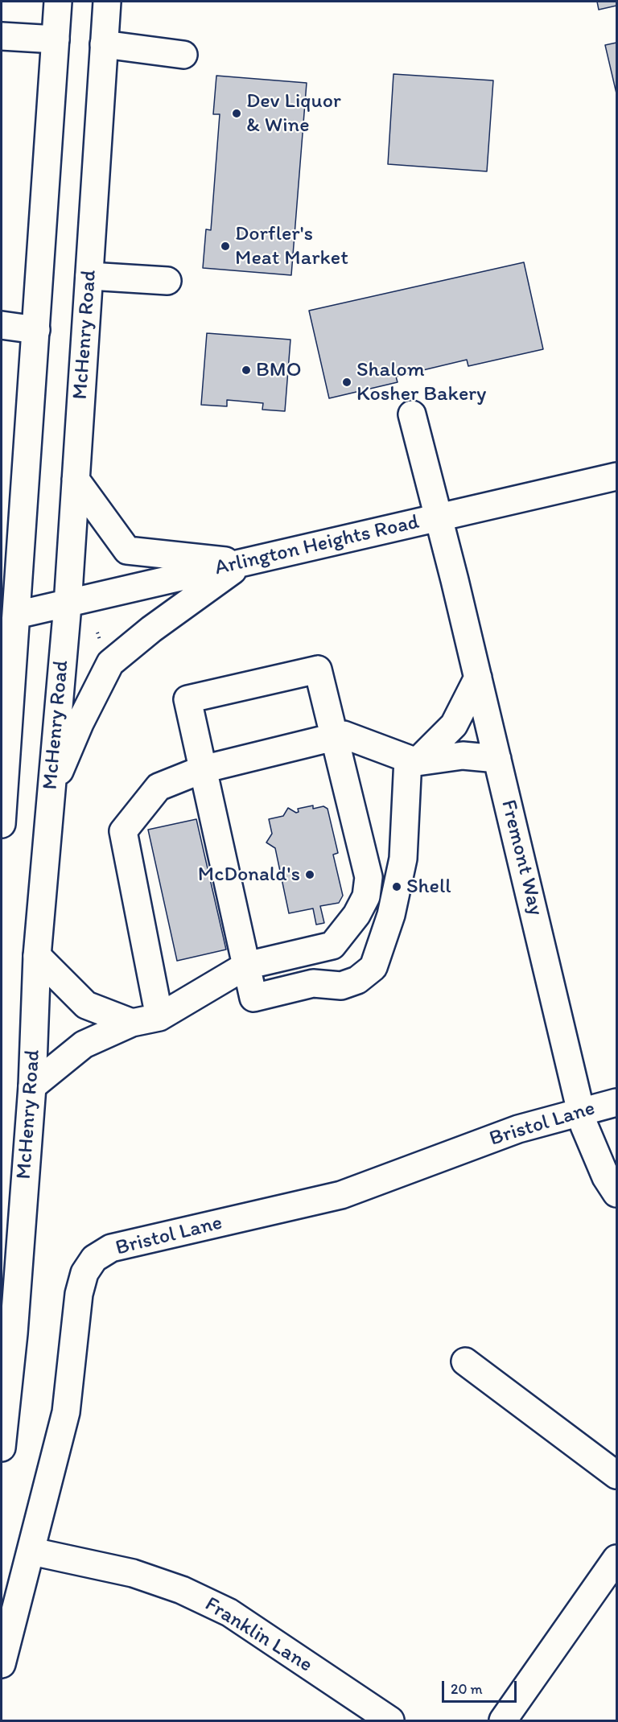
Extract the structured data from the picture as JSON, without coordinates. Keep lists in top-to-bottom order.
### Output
{
  "streets": {
    "main road": [
      "McHenry Road",
      "Arlington Heights Road",
      "Fremont Way",
      "Bristol Lane",
      "Franklin Lane"
    ]
  },
  "crossings": [
    ["McHenry Road", "Arlington Heights Road"],
    ["Arlington Heights Road", "Fremont Way"],
    ["Fremont Way", "Bristol Lane"],
    ["Bristol Lane", "Franklin Lane"]
  ],
  "places": [
    "Dev Liquor & Wine",
    "Dorfler's Meat Market",
    "BMO",
    "Shalom Kosher Bakery",
    "McDonald's",
    "Shell"
  ],
  "scale_bar": "20 m"
}
